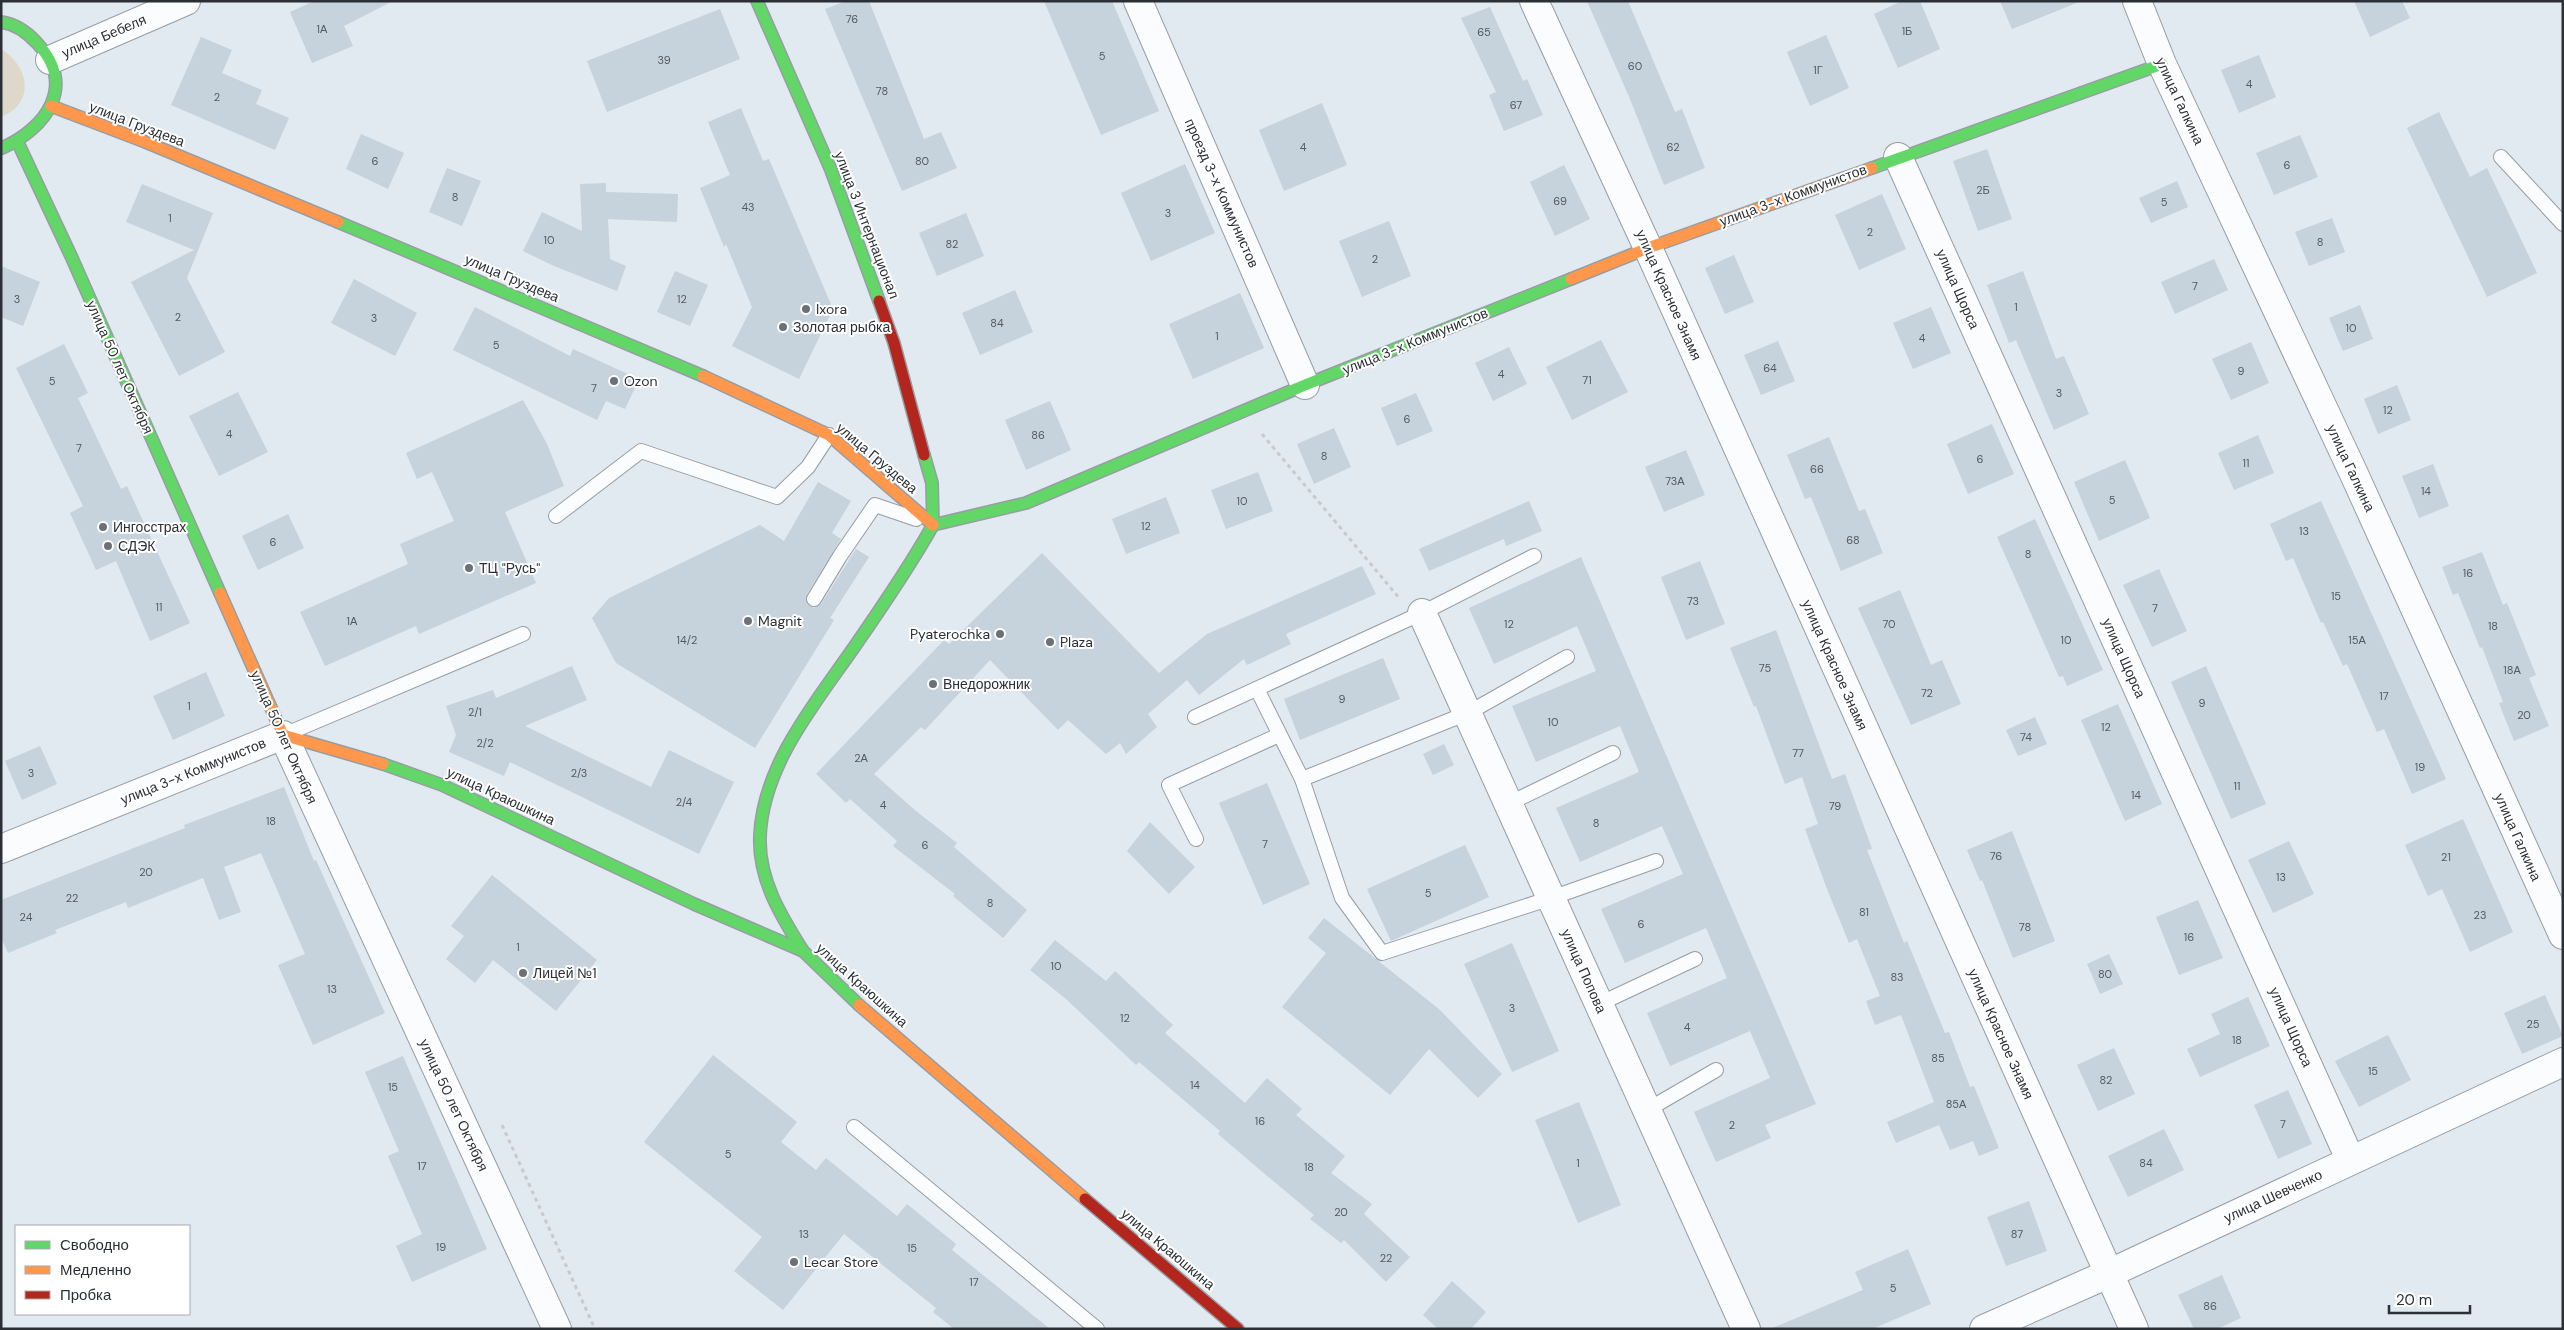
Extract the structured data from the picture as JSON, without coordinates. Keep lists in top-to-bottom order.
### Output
{
  "streets": {
    "street": [
      "улица Бебеля",
      "улица Галкина",
      "улица Груздева",
      "проезд 3-х Коммунистов",
      "улица 3-х Коммунистов",
      "улица 3 Интернационал",
      "улица Щорса",
      "улица Красное Знамя",
      "улица 50 лет Октября",
      "улица Краюшкина",
      "улица Попова",
      "улица Шевченко"
    ]
  },
  "crossings": [
    ["улица Галкина", "улица 3-х Коммунистов"],
    ["улица Груздева", "улица 3-х Коммунистов"],
    ["улица Груздева", "улица 3 Интернационал"],
    ["проезд 3-х Коммунистов", "улица 3-х Коммунистов"],
    ["улица 3-х Коммунистов", "улица 3 Интернационал"],
    ["улица 3-х Коммунистов", "улица Щорса"],
    ["улица 3-х Коммунистов", "улица Красное Знамя"],
    ["улица 3-х Коммунистов", "улица 50 лет Октября"],
    ["улица 3-х Коммунистов", "улица Краюшкина"],
    ["улица Щорса", "улица Шевченко"],
    ["улица Красное Знамя", "улица Шевченко"],
    ["улица 50 лет Октября", "улица Краюшкина"]
  ],
  "places": [
    "Ixora",
    "Золотая рыбка",
    "Ozon",
    "Ингосстрах",
    "СДЭК",
    "ТЦ \"Русь\"",
    "Magnit",
    "Pyaterochka",
    "Plaza",
    "Внедорожник",
    "Лицей №1",
    "Lecar Store"
  ],
  "house_numbers": [
    "76",
    "1А",
    "1Б",
    "65",
    "5",
    "39",
    "60",
    "1Г",
    "4",
    "78",
    "2",
    "67",
    "4",
    "62",
    "6",
    "80",
    "6",
    "2Б",
    "8",
    "69",
    "5",
    "43",
    "3",
    "1",
    "2",
    "10",
    "8",
    "82",
    "2",
    "7",
    "3",
    "12",
    "1",
    "2",
    "3",
    "84",
    "10",
    "1",
    "4",
    "5",
    "64",
    "9",
    "4",
    "71",
    "5",
    "7",
    "3",
    "12",
    "6",
    "4",
    "86",
    "7",
    "8",
    "6",
    "11",
    "66",
    "73А",
    "14",
    "5",
    "10",
    "12",
    "13",
    "68",
    "6",
    "8",
    "16",
    "15",
    "73",
    "11",
    "7",
    "1А",
    "12",
    "70",
    "18",
    "14/2",
    "10",
    "15А",
    "75",
    "18А",
    "72",
    "17",
    "9",
    "9",
    "1",
    "2/1",
    "20",
    "10",
    "12",
    "74",
    "2/2",
    "77",
    "2А",
    "19",
    "3",
    "2/3",
    "11",
    "14",
    "2/4",
    "4",
    "79",
    "18",
    "8",
    "7",
    "6",
    "76",
    "21",
    "20",
    "13",
    "5",
    "22",
    "8",
    "81",
    "23",
    "24",
    "6",
    "78",
    "16",
    "1",
    "10",
    "80",
    "83",
    "13",
    "3",
    "12",
    "25",
    "4",
    "18",
    "85",
    "15",
    "82",
    "14",
    "15",
    "85А",
    "16",
    "7",
    "2",
    "5",
    "1",
    "84",
    "17",
    "18",
    "20",
    "13",
    "87",
    "19",
    "15",
    "22",
    "17",
    "5",
    "86"
  ],
  "legend": ["Свободно", "Медленно", "Пробка"],
  "scale_bar": "20 m"
}
